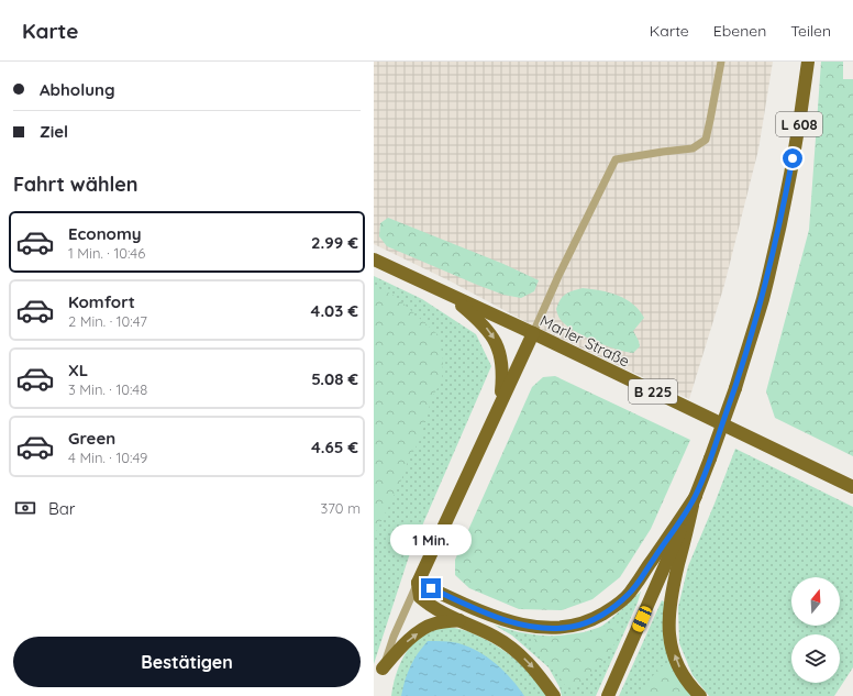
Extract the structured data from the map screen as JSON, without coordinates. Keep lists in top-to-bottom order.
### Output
{
  "streets": {
    "main road": ["L 608", "Marler Straße", "B 225"]
  },
  "north": "top",
  "page": {
    "header": "Karte",
    "nav": ["Karte", "Ebenen", "Teilen"],
    "banner": ["Abholung", "Ziel"],
    "heading": "Fahrt wählen",
    "list": [
      {
        "name": "Economy",
        "note": "1 Min. · 10:46",
        "value": "2.99 €"
      },
      {
        "name": "Komfort",
        "note": "2 Min. · 10:47",
        "value": "4.03 €"
      },
      {
        "name": "XL",
        "note": "3 Min. · 10:48",
        "value": "5.08 €"
      },
      {
        "name": "Green",
        "note": "4 Min. · 10:49",
        "value": "4.65 €"
      }
    ],
    "pay": ["Bar", "370 m"],
    "bubble": "1 Min.",
    "buttons": "Bestätigen"
  }
}
